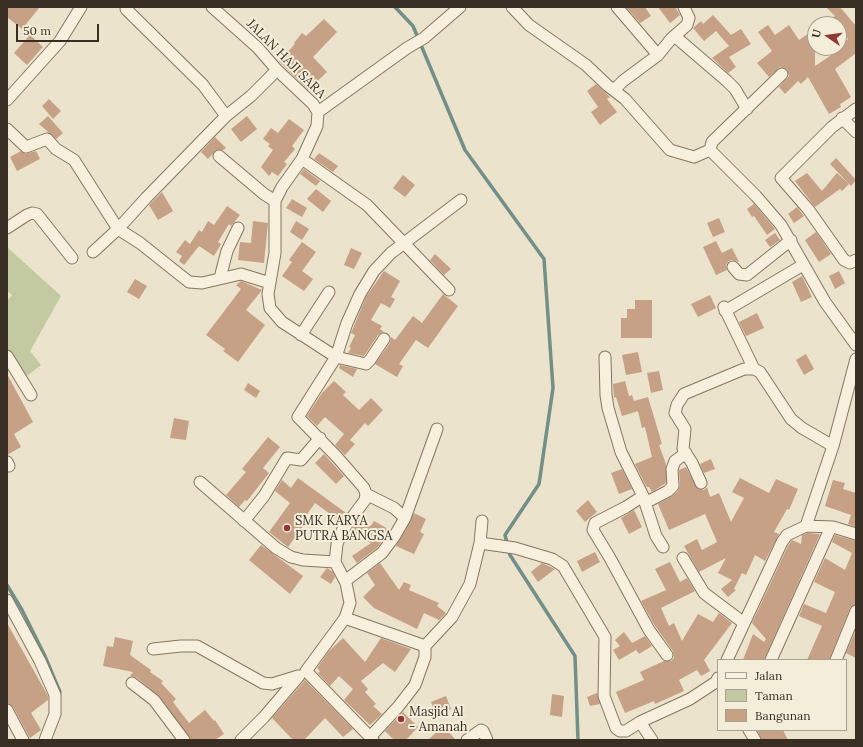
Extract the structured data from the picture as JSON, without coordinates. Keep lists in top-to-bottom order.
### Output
{
  "streets": {
    "street": ["JALAN HAJI SARA"]
  },
  "places": ["SMK KARYA PUTRA BANGSA", "Masjid Al - Amanah"],
  "legend": ["Jalan", "Taman", "Bangunan"],
  "scale_bar": "50 m",
  "north": "left"
}
